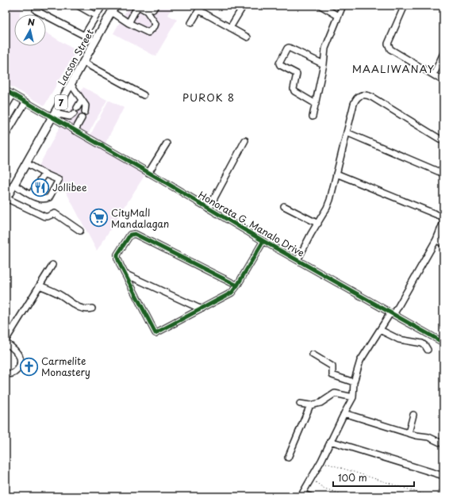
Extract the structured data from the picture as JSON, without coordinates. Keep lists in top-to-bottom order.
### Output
{
  "streets": {
    "main road": ["Lacson Street", "7"],
    "street": ["Honorata G. Manalo Drive"]
  },
  "crossings": [
    ["Lacson Street", "Honorata G. Manalo Drive"]
  ],
  "districts": ["MAALIWANAY", "PUROK 8"],
  "places": {
    "restaurant": ["Jollibee"],
    "supermarket": ["CityMall Mandalagan"],
    "church": ["Carmelite Monastery"]
  },
  "scale_bar": "100 m",
  "north": "top"
}
